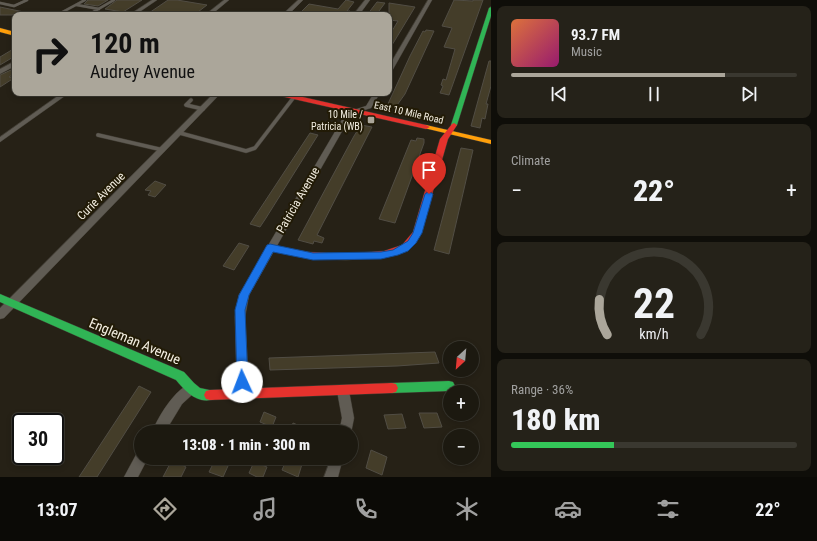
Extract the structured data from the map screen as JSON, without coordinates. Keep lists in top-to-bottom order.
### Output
{
  "streets": {
    "street": [
      "East 10 Mile Road",
      "Curie Avenue",
      "Patricia Avenue",
      "Engleman Avenue"
    ]
  },
  "crossings": [
    ["East 10 Mile Road", "Patricia Avenue"],
    ["Curie Avenue", "Engleman Avenue"],
    ["Patricia Avenue", "Engleman Avenue"]
  ],
  "places": {
    "transit": ["10 Mile / Patricia (WB)"]
  },
  "north": "bottom left",
  "page": {
    "turn": ["120 m", "Audrey Avenue"],
    "song": ["93.7 FM", "Music"],
    "tile": [
      "Climate",
      ["Range · 36%", "180 km"]
    ],
    "heat": ["−", "22°", "+"],
    "map_buttons": ["+", "−"],
    "limit": "30",
    "trip": "13:08 · 1 min · 300 m",
    "tabs": ["13:07", "22°"],
    "gauge": ["22", "km/h"]
  }
}
